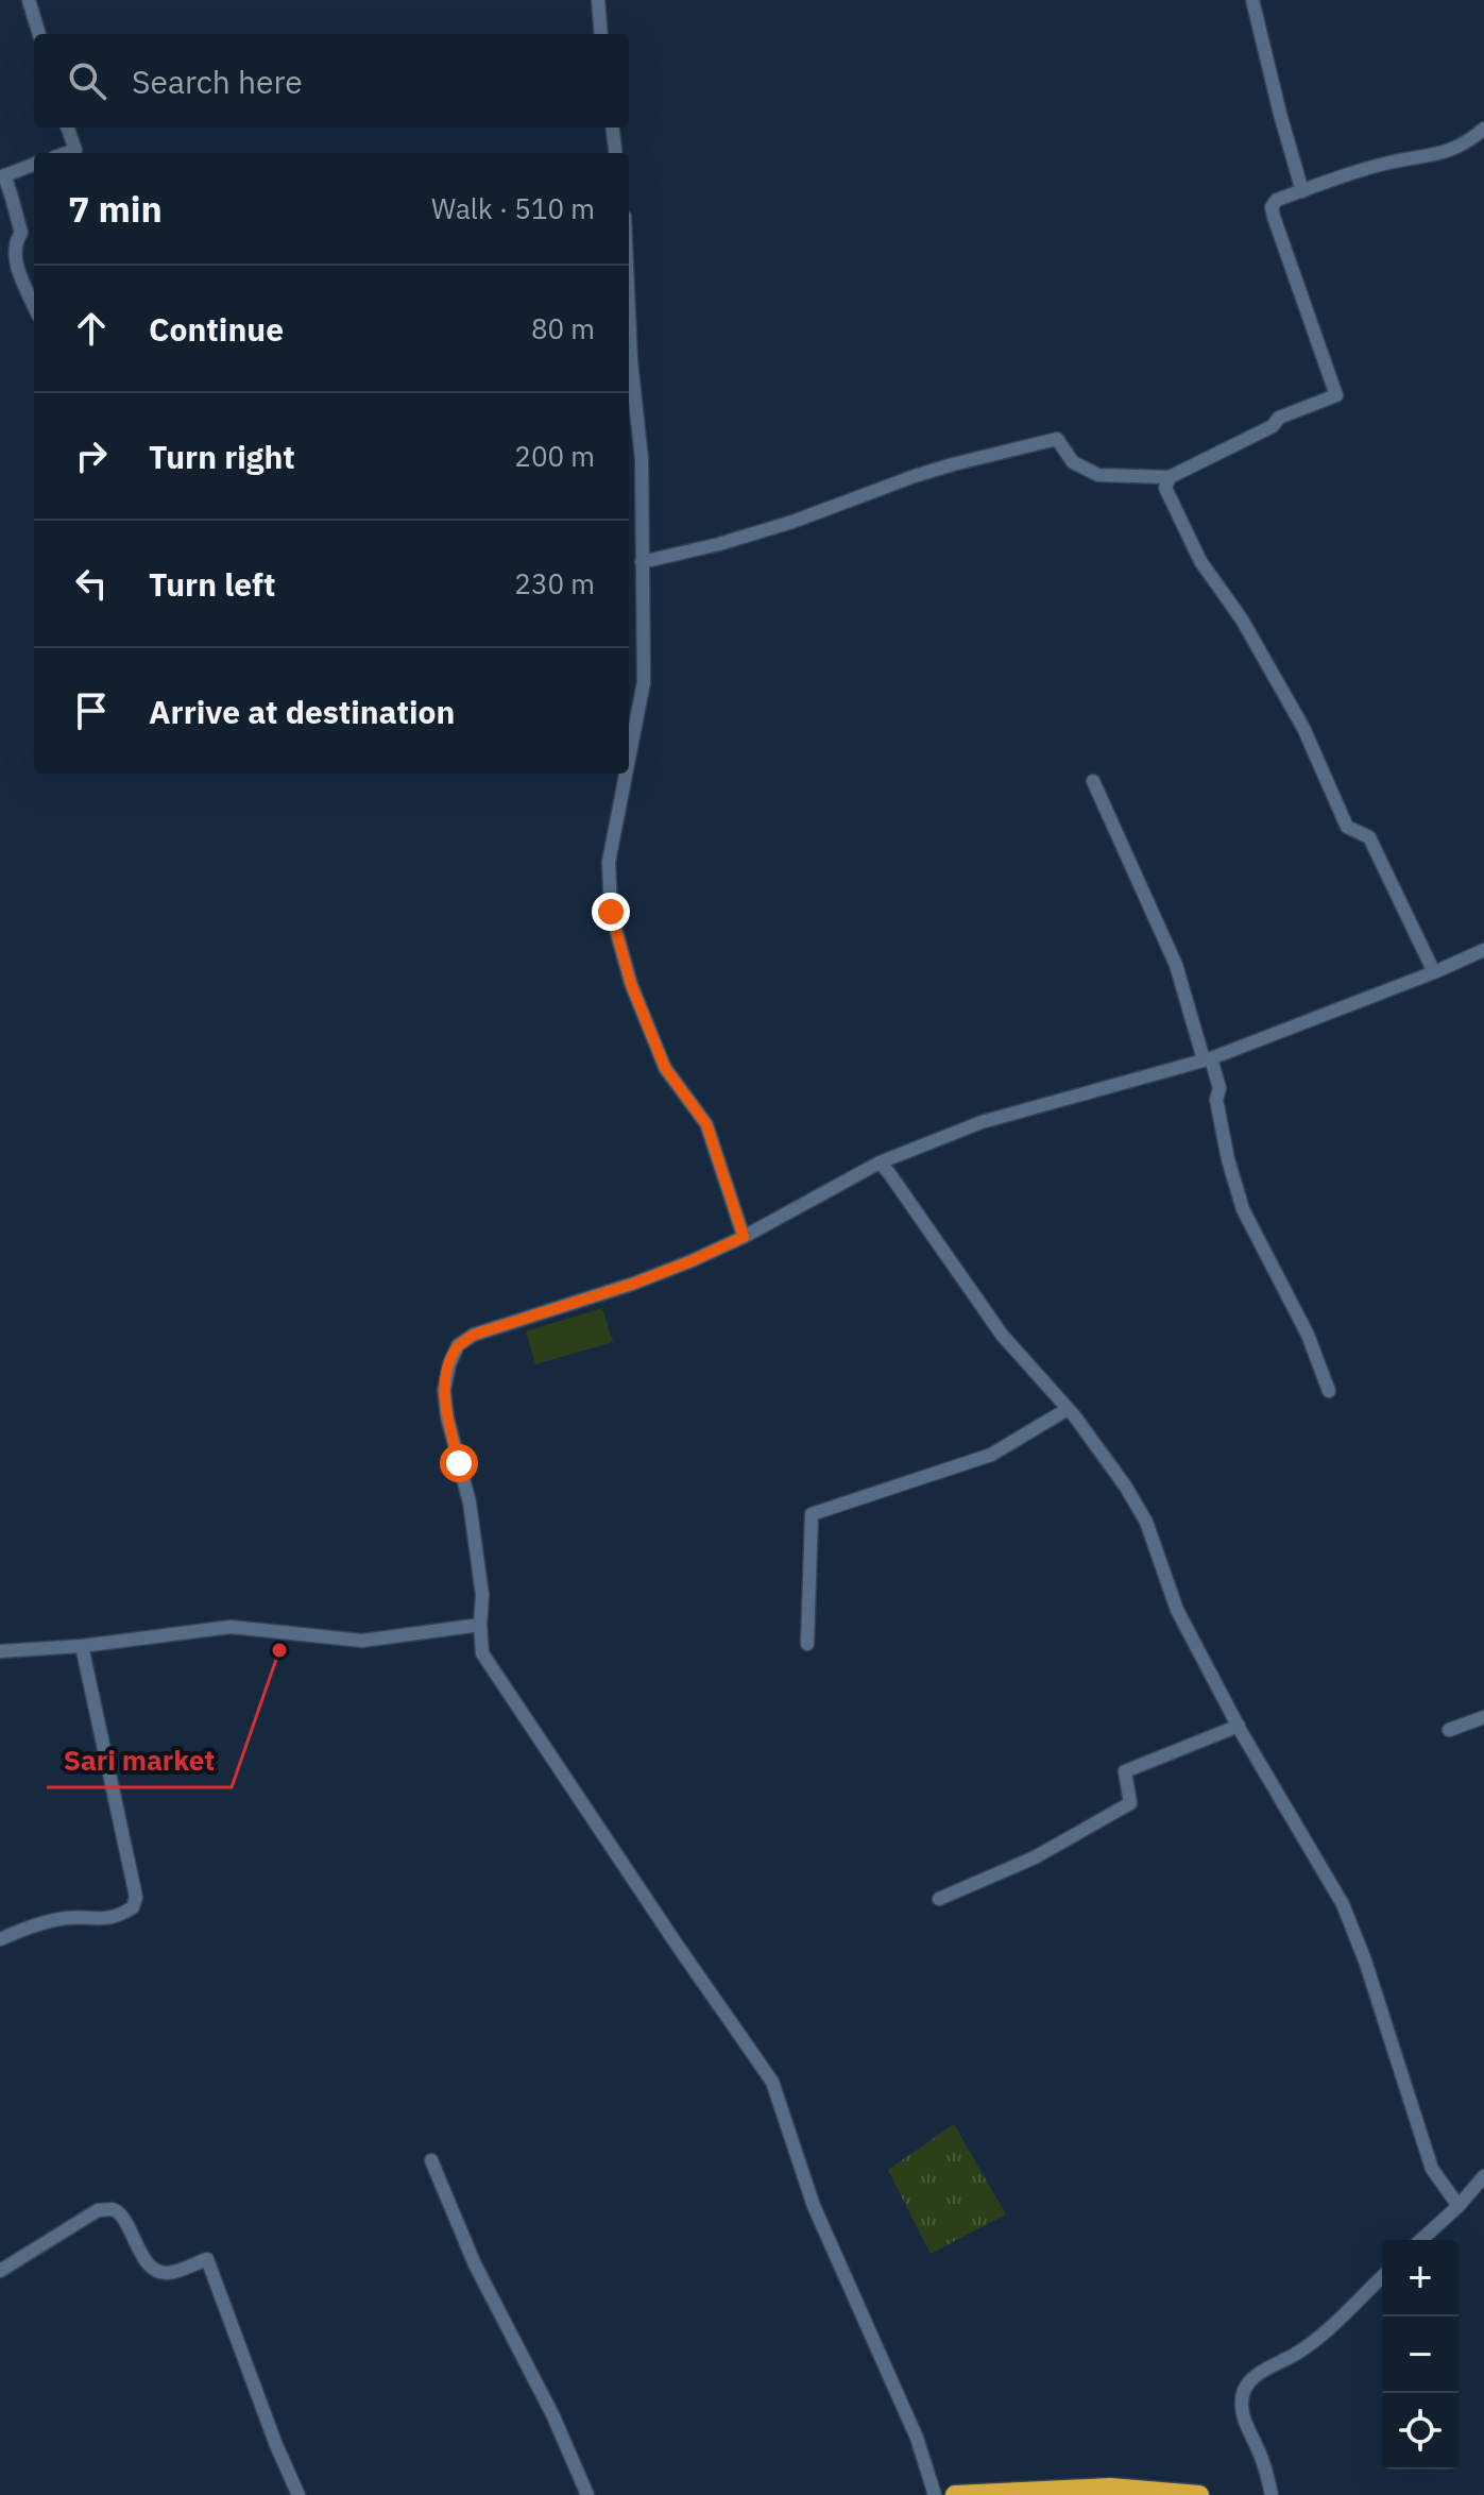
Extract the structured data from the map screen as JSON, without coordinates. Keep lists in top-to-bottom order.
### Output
{
  "places": ["Sari market"],
  "page": {
    "search": "Search here",
    "heading": ["7 min", "Walk · 510 m"],
    "list": [
      ["Continue", "80 m"],
      ["Turn right", "200 m"],
      ["Turn left", "230 m"],
      "Arrive at destination"
    ],
    "map_buttons": ["+", "−"]
  }
}
